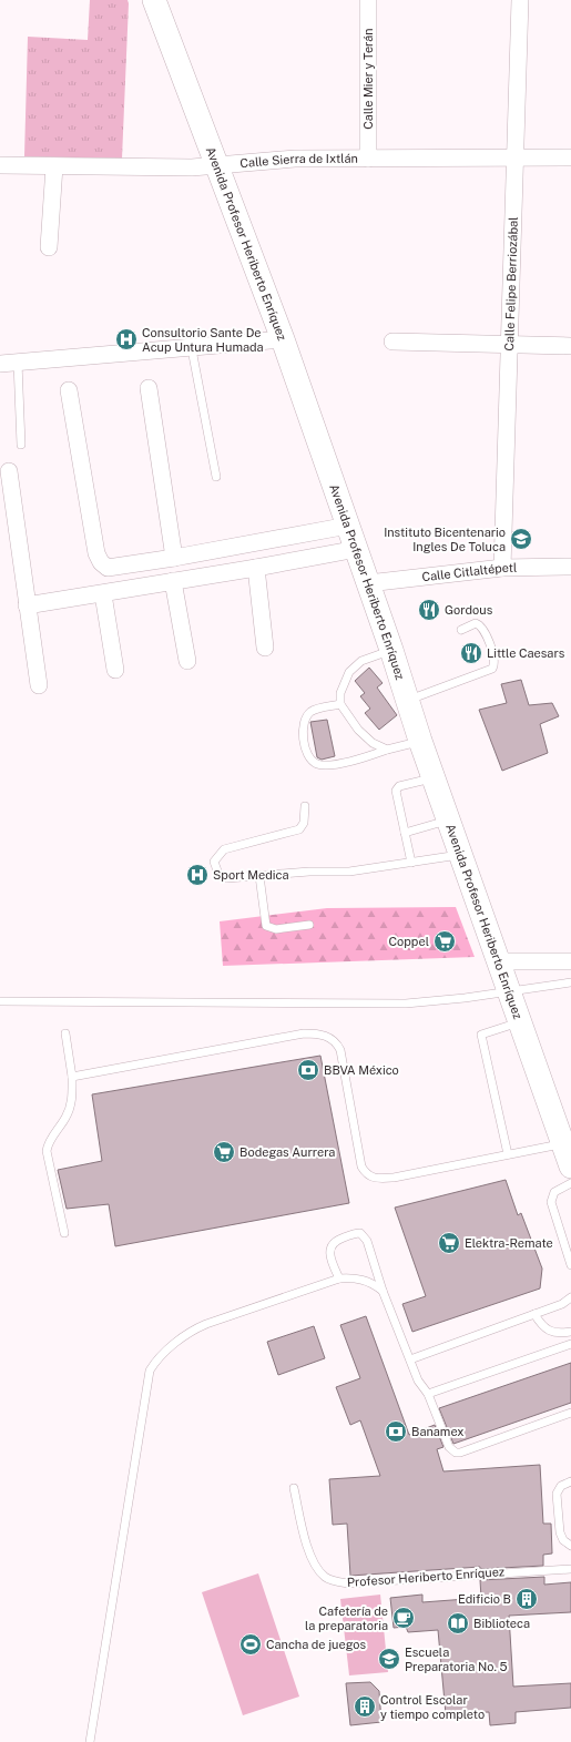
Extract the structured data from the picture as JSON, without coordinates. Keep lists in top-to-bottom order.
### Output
{
  "streets": {
    "main road": ["Avenida Profesor Heriberto Enríquez"],
    "street": [
      "Calle Mier y Terán",
      "Calle Sierra de Ixtlán",
      "Calle Felipe Berriozábal",
      "Calle Citlaltépetl"
    ],
    "lane": ["Profesor Heriberto Enríquez"]
  },
  "crossings": [
    ["Calle Mier y Terán", "Calle Sierra de Ixtlán"],
    ["Calle Sierra de Ixtlán", "Avenida Profesor Heriberto Enríquez"],
    ["Calle Sierra de Ixtlán", "Calle Felipe Berriozábal"],
    ["Avenida Profesor Heriberto Enríquez", "Calle Citlaltépetl"],
    ["Calle Felipe Berriozábal", "Calle Citlaltépetl"]
  ],
  "places": {
    "hospital": ["Consultorio Sante De Acup Untura Humada", "Sport Medica"],
    "school or university": ["Instituto Bicentenario Ingles De Toluca", "Escuela Preparatoria No. 5"],
    "restaurant": ["Gordous", "Little Caesars"],
    "supermarket": ["Coppel", "Bodegas Aurrera", "Elektra-Remate"],
    "bank": ["BBVA México", "Banamex"],
    "building": ["Edificio B", "Control Escolar y tiempo completo"],
    "cafe": ["Cafetería de la preparatoria"],
    "library": ["Biblioteca"],
    "sports": ["Cancha de juegos"]
  }
}
